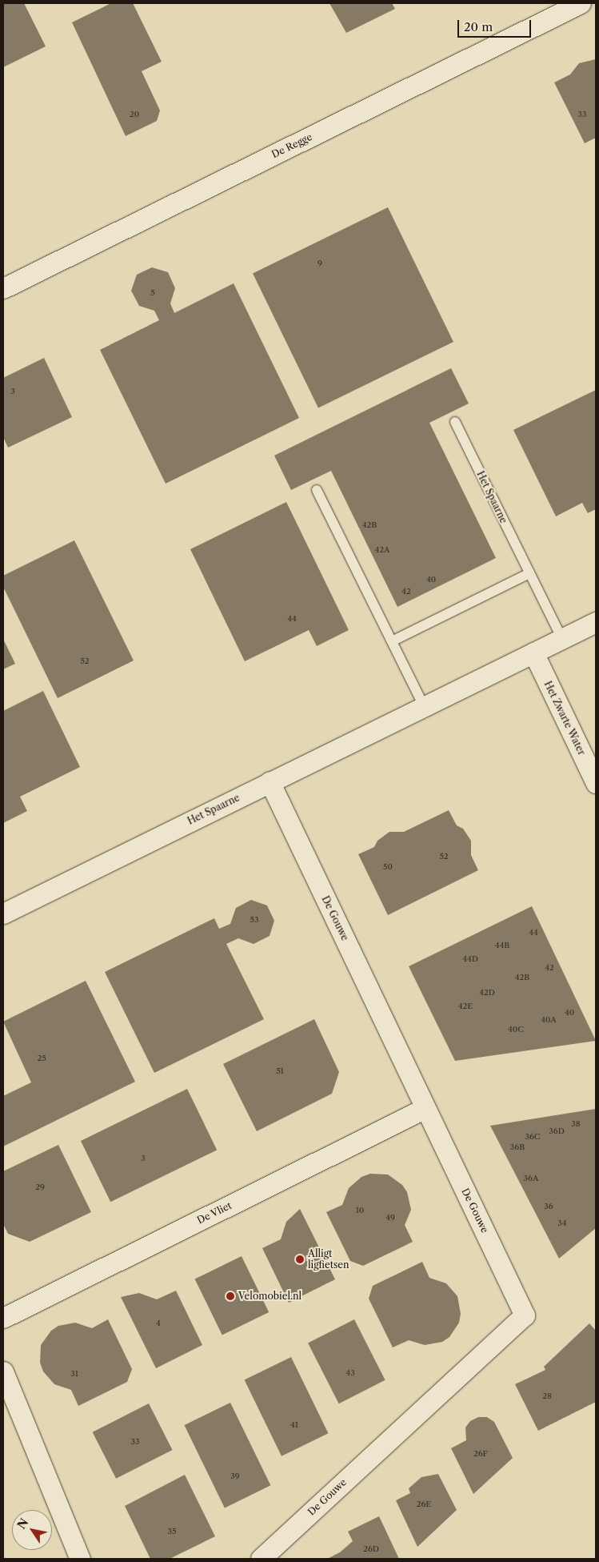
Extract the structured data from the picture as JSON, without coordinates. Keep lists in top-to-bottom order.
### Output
{
  "streets": {
    "street": [
      "De Regge",
      "Het Spaarne",
      "Het Zwarte Water",
      "De Gouwe",
      "De Vliet"
    ]
  },
  "crossings": [
    ["Het Spaarne", "Het Zwarte Water"],
    ["Het Spaarne", "De Gouwe"],
    ["De Gouwe", "De Vliet"]
  ],
  "places": ["Alligt ligfietsen", "Velomobiel.nl"],
  "house_numbers": [
    "20",
    "33",
    "9",
    "5",
    "3",
    "42B",
    "42A",
    "40",
    "42",
    "44",
    "52",
    "52",
    "50",
    "53",
    "44",
    "44B",
    "44D",
    "42",
    "42B",
    "42D",
    "42E",
    "40",
    "40A",
    "40C",
    "25",
    "51",
    "38",
    "36D",
    "36C",
    "36B",
    "3",
    "36A",
    "29",
    "36",
    "10",
    "49",
    "34",
    "4",
    "43",
    "31",
    "28",
    "41",
    "33",
    "26F",
    "39",
    "26E",
    "35",
    "26D"
  ],
  "scale_bar": "20 m",
  "north": "top left"
}
